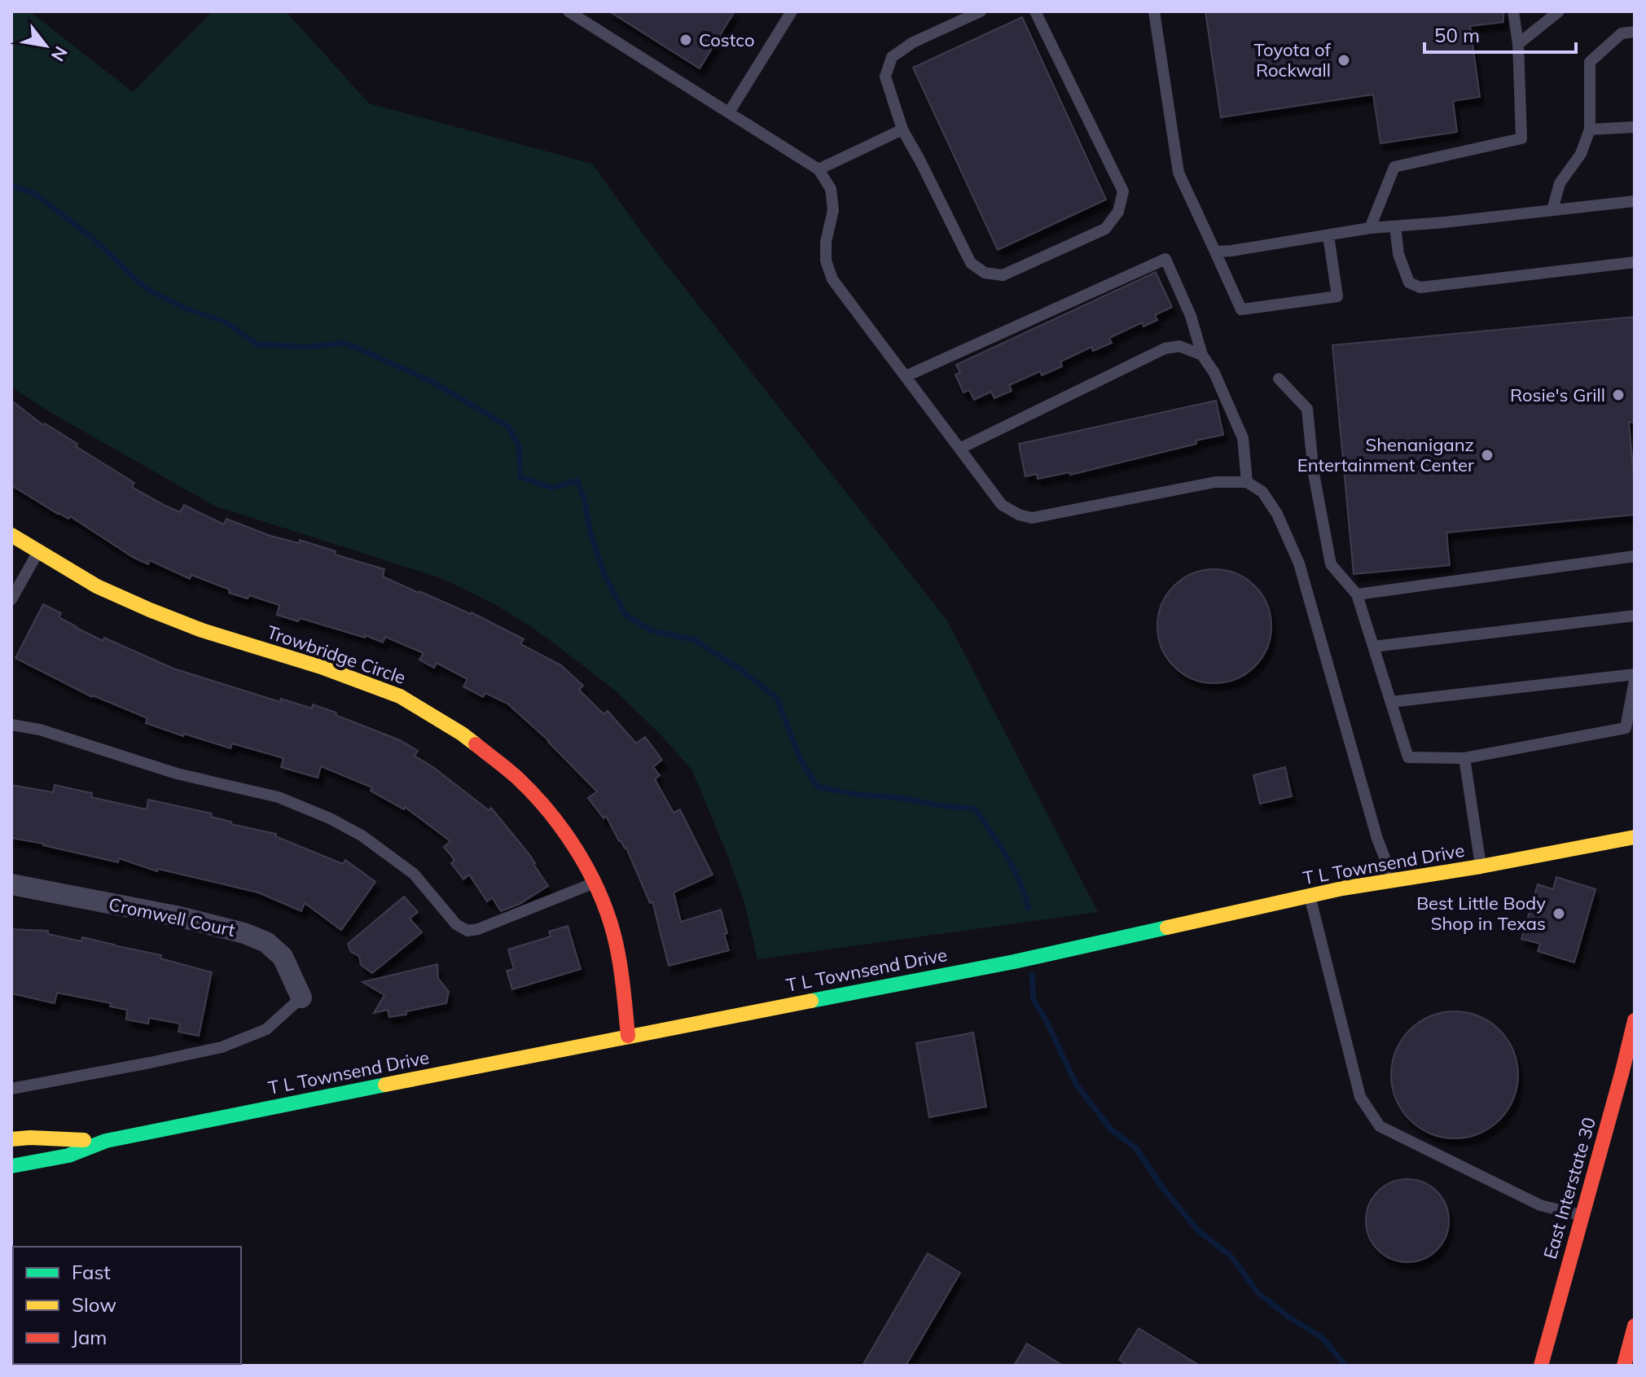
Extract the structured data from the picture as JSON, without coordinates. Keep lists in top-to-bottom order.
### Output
{
  "streets": {
    "main road": ["Trowbridge Circle", "T L Townsend Drive", "East Interstate 30"],
    "street": ["Cromwell Court"]
  },
  "crossings": [
    ["Trowbridge Circle", "T L Townsend Drive"]
  ],
  "places": [
    "Costco",
    "Toyota of Rockwall",
    "Rosie's Grill",
    "Shenaniganz Entertainment Center",
    "Best Little Body Shop in Texas"
  ],
  "legend": ["Fast", "Slow", "Jam"],
  "scale_bar": "50 m",
  "north": "bottom right"
}
